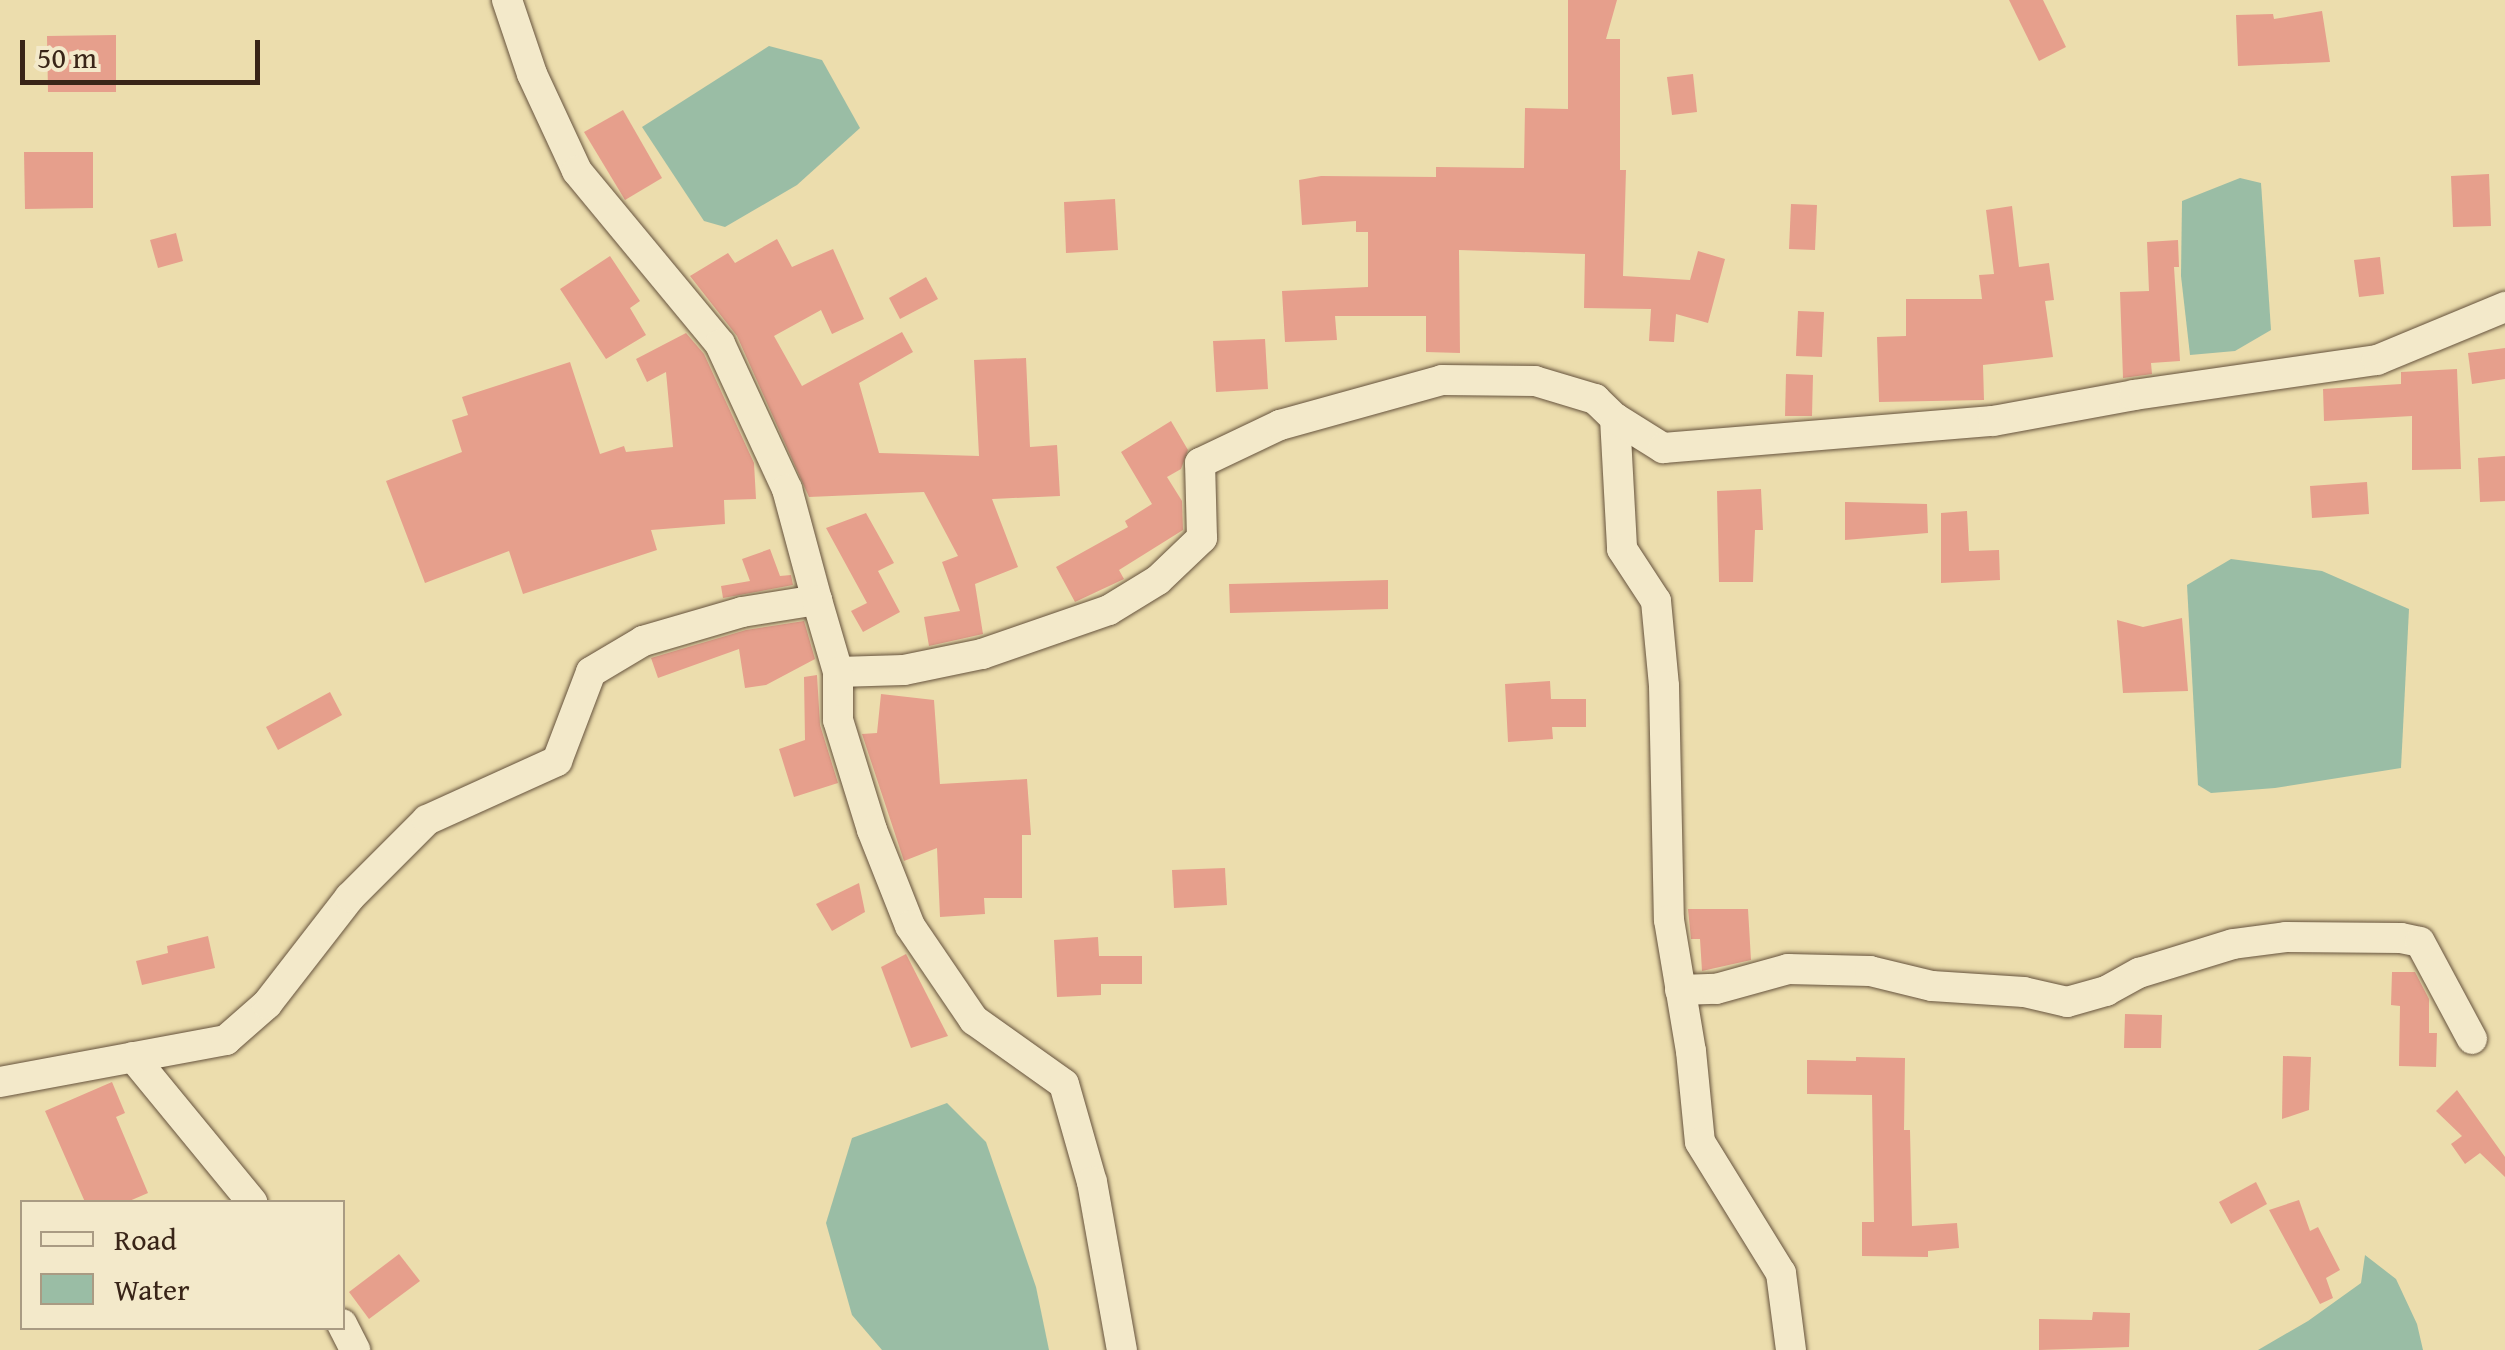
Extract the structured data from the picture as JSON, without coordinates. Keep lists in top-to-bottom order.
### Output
{
  "legend": ["Road", "Water"],
  "scale_bar": "50 m"
}
